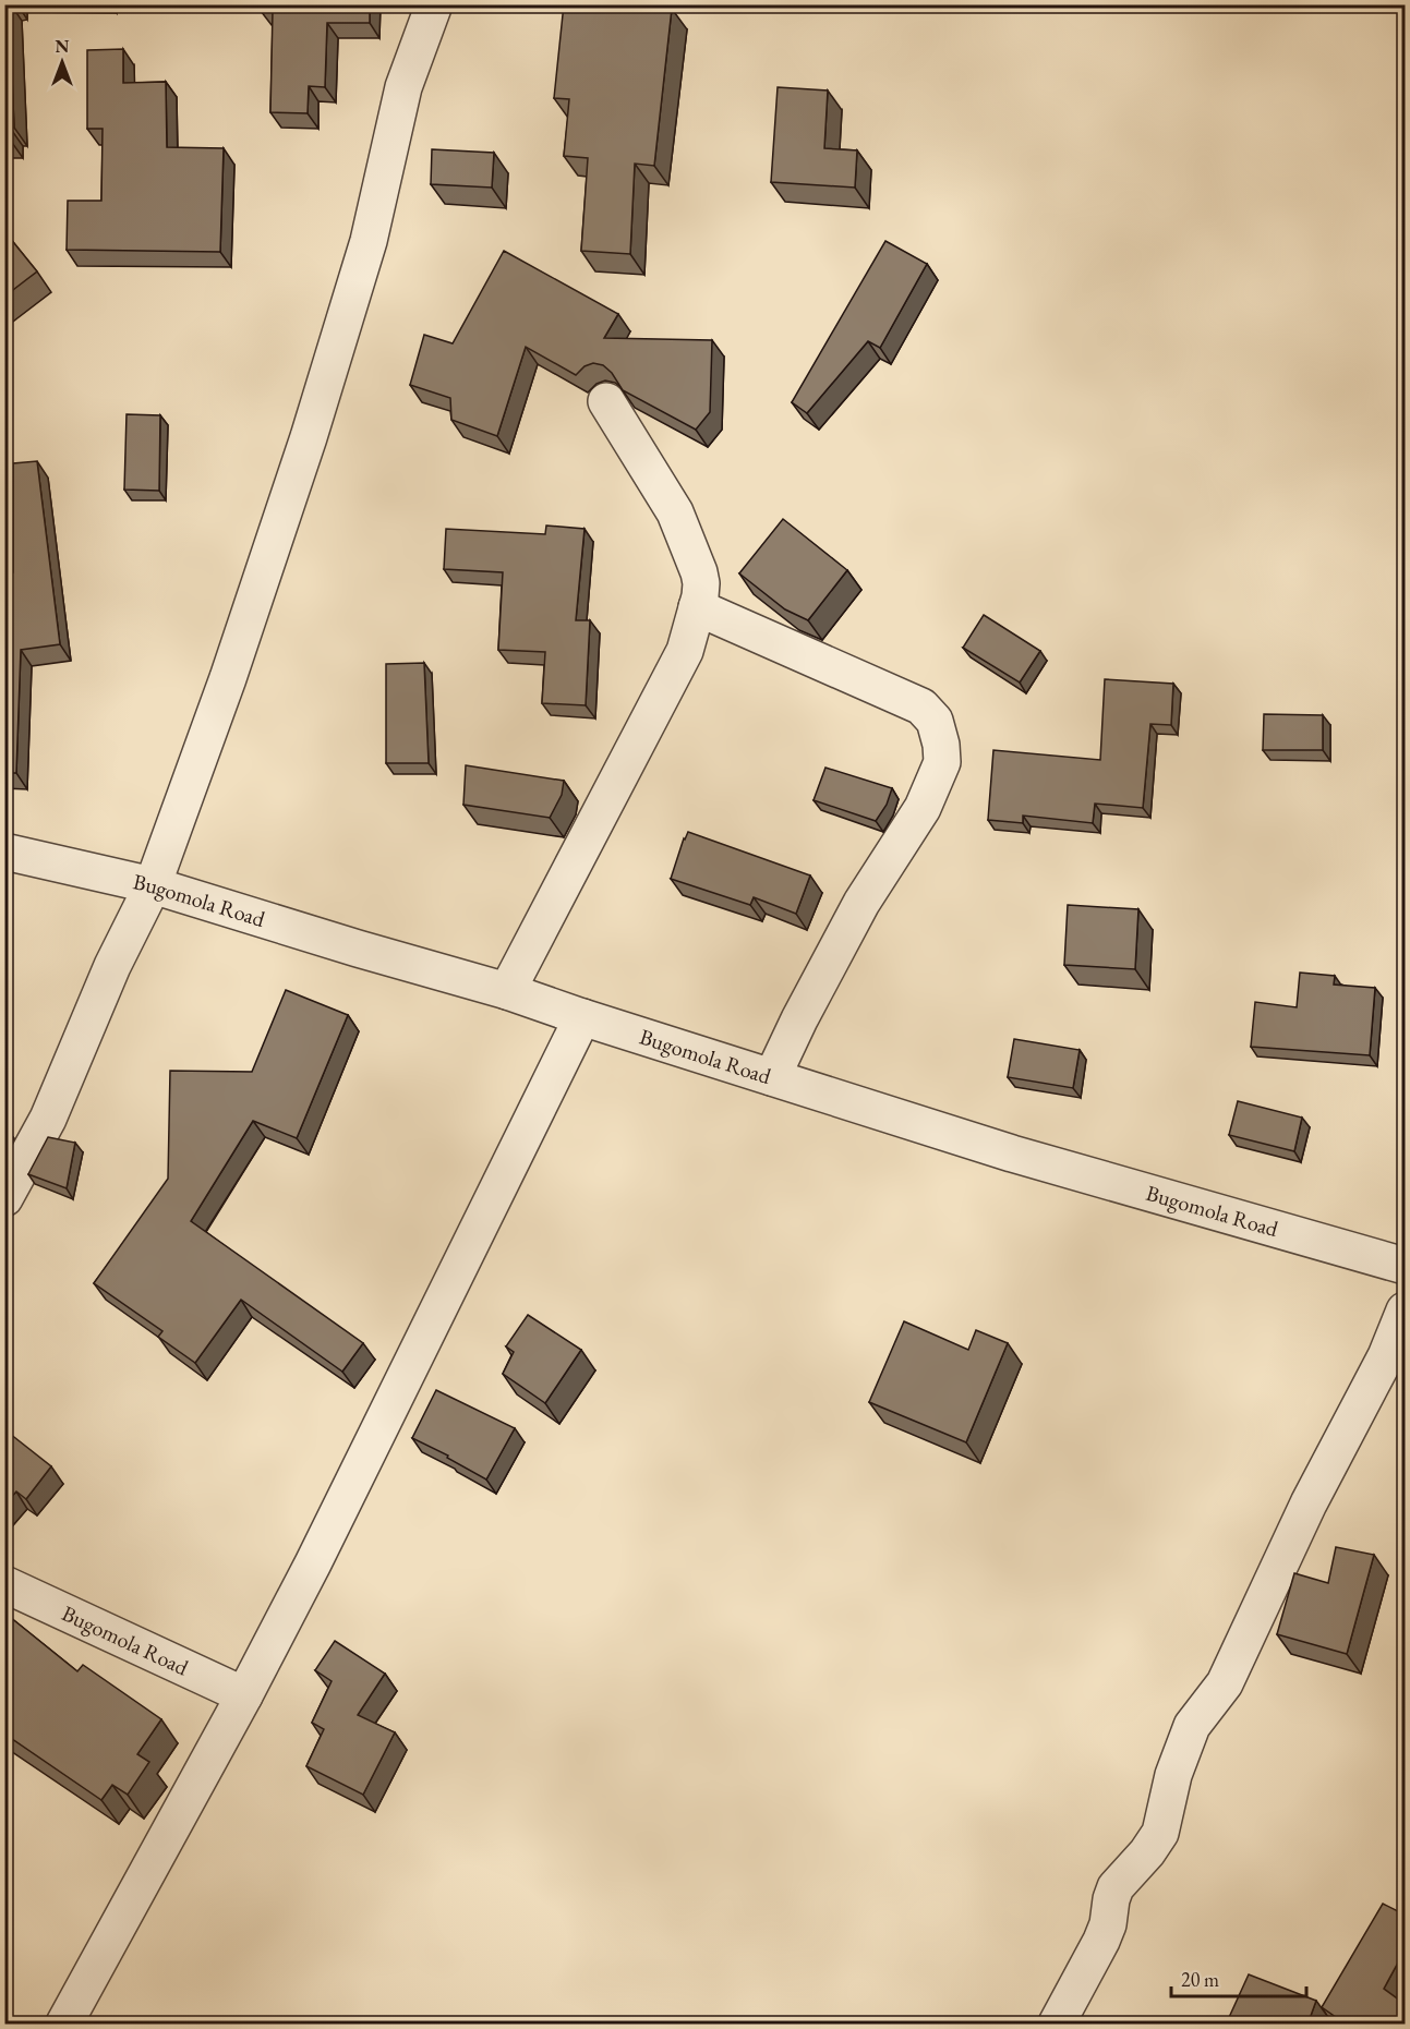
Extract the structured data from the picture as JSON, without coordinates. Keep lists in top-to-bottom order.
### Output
{
  "streets": {
    "street": ["Bugomola Road"]
  },
  "scale_bar": "20 m",
  "north": "top"
}
